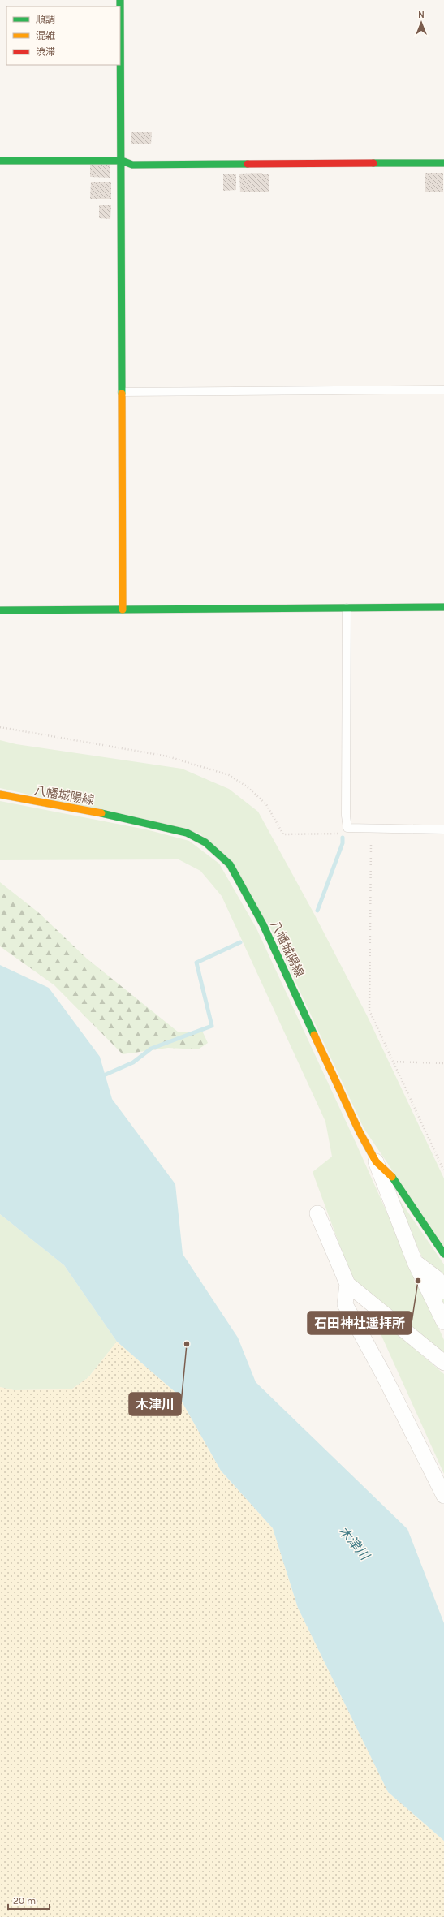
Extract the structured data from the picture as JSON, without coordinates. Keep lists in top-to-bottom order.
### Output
{
  "streets": {
    "street": ["八幡城陽線"]
  },
  "water": ["木津川"],
  "places": ["石田神社遥拝所", "木津川"],
  "legend": ["順調", "混雑", "渋滞"],
  "scale_bar": "20 m",
  "north": "top"
}
